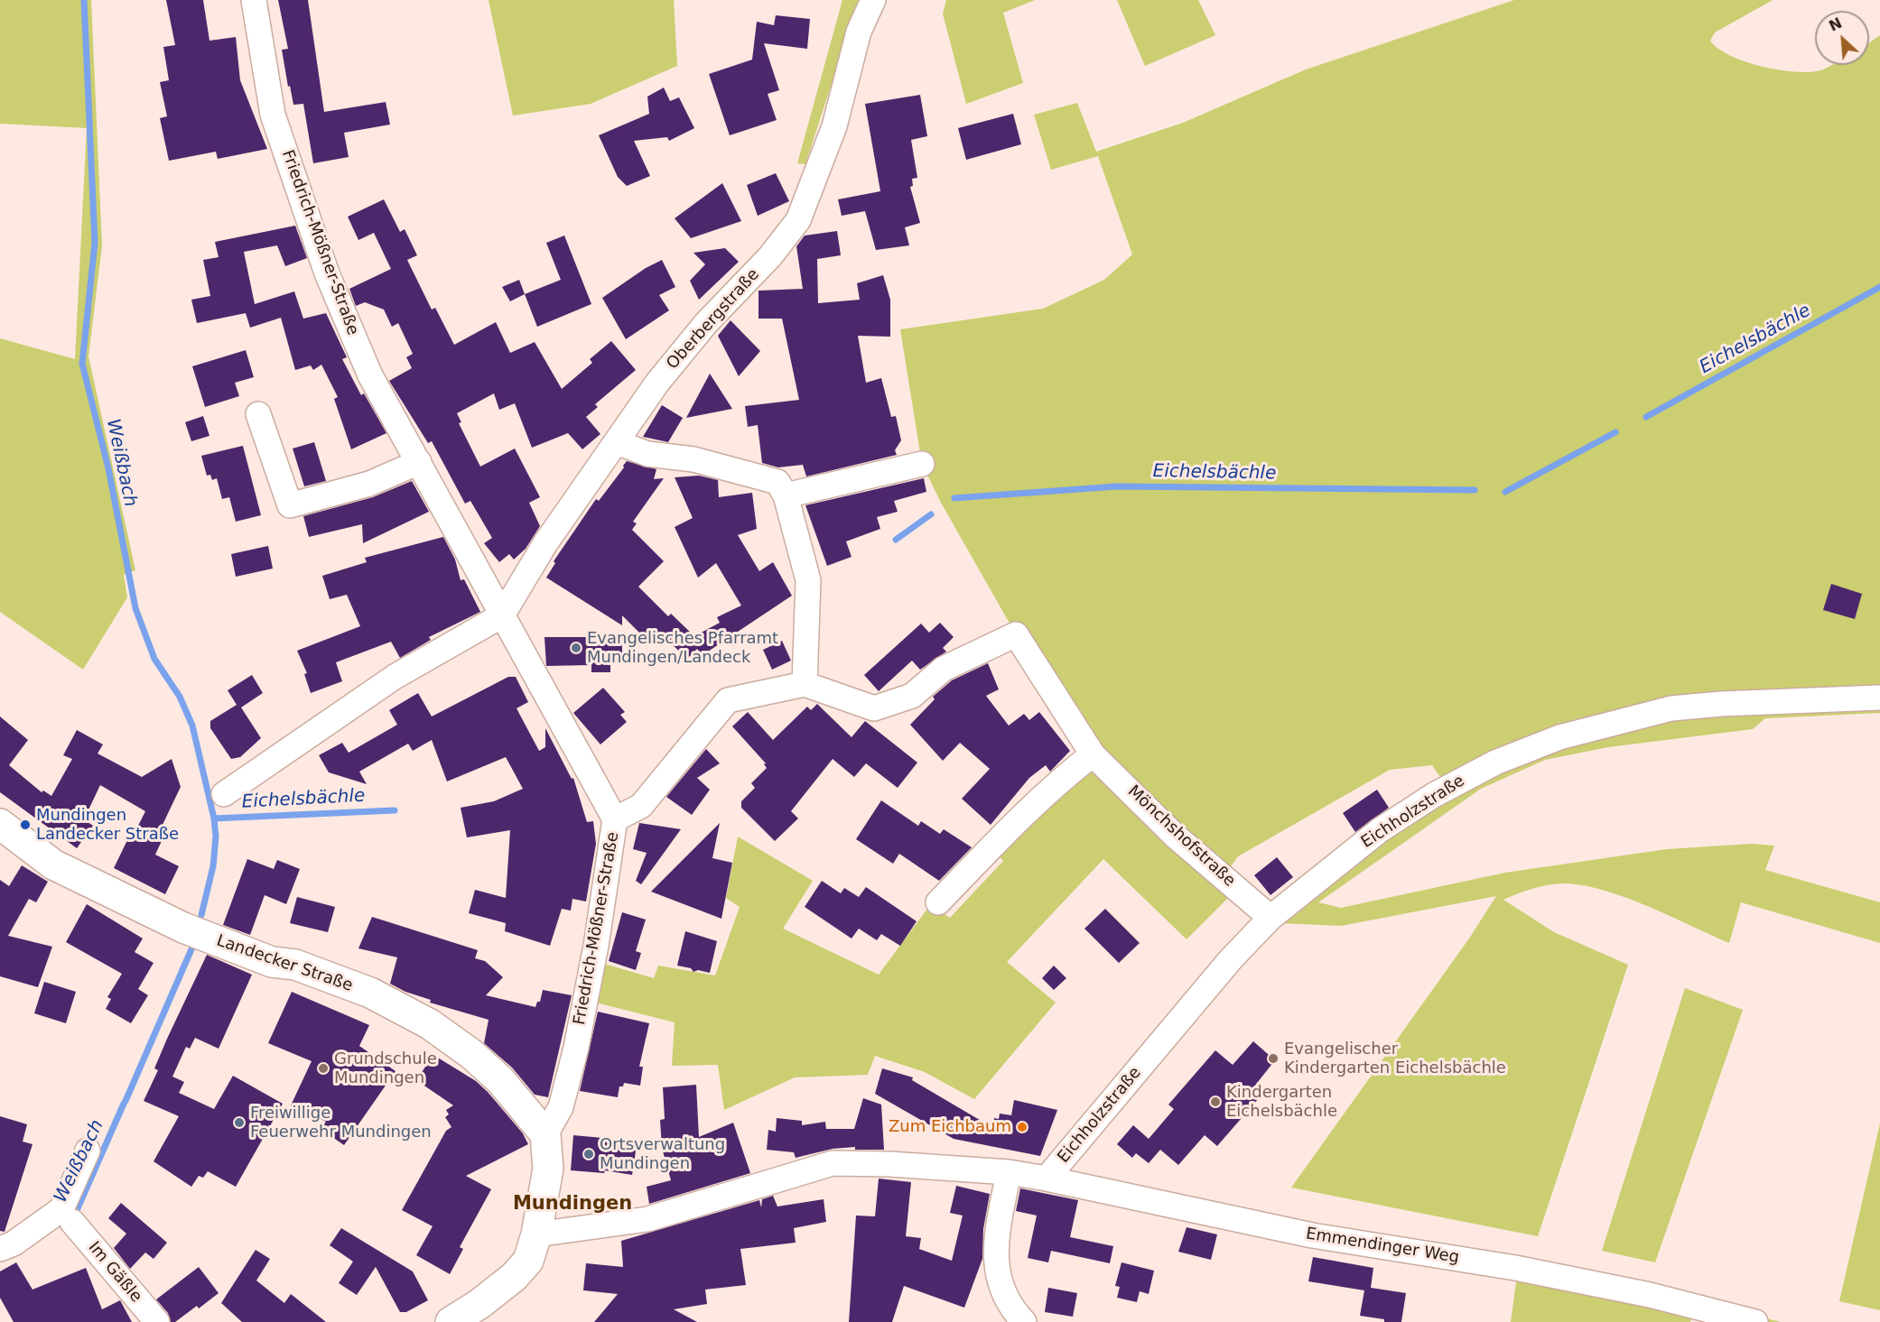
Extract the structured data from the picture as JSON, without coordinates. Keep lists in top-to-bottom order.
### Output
{
  "streets": {
    "street": [
      "Friedrich-Mößner-Straße",
      "Oberbergstraße",
      "Eichholzstraße",
      "Mönchshofstraße",
      "Landecker Straße",
      "Emmendinger Weg",
      "Im Gäßle"
    ]
  },
  "crossings": [
    ["Friedrich-Mößner-Straße", "Oberbergstraße"],
    ["Friedrich-Mößner-Straße", "Landecker Straße"],
    ["Eichholzstraße", "Mönchshofstraße"],
    ["Eichholzstraße", "Emmendinger Weg"]
  ],
  "districts": ["Mundingen"],
  "water": ["Eichelsbächle", "Weißbach"],
  "places": [
    "Evangelisches Pfarramt Mundingen/Landeck",
    "Mundingen Landecker Straße",
    "Evangelischer Kindergarten Eichelsbächle",
    "Grundschule Mundingen",
    "Kindergarten Eichelsbächle",
    "Freiwillige Feuerwehr Mundingen",
    "Zum Eichbaum",
    "Ortsverwaltung Mundingen"
  ],
  "north": "top left"
}
